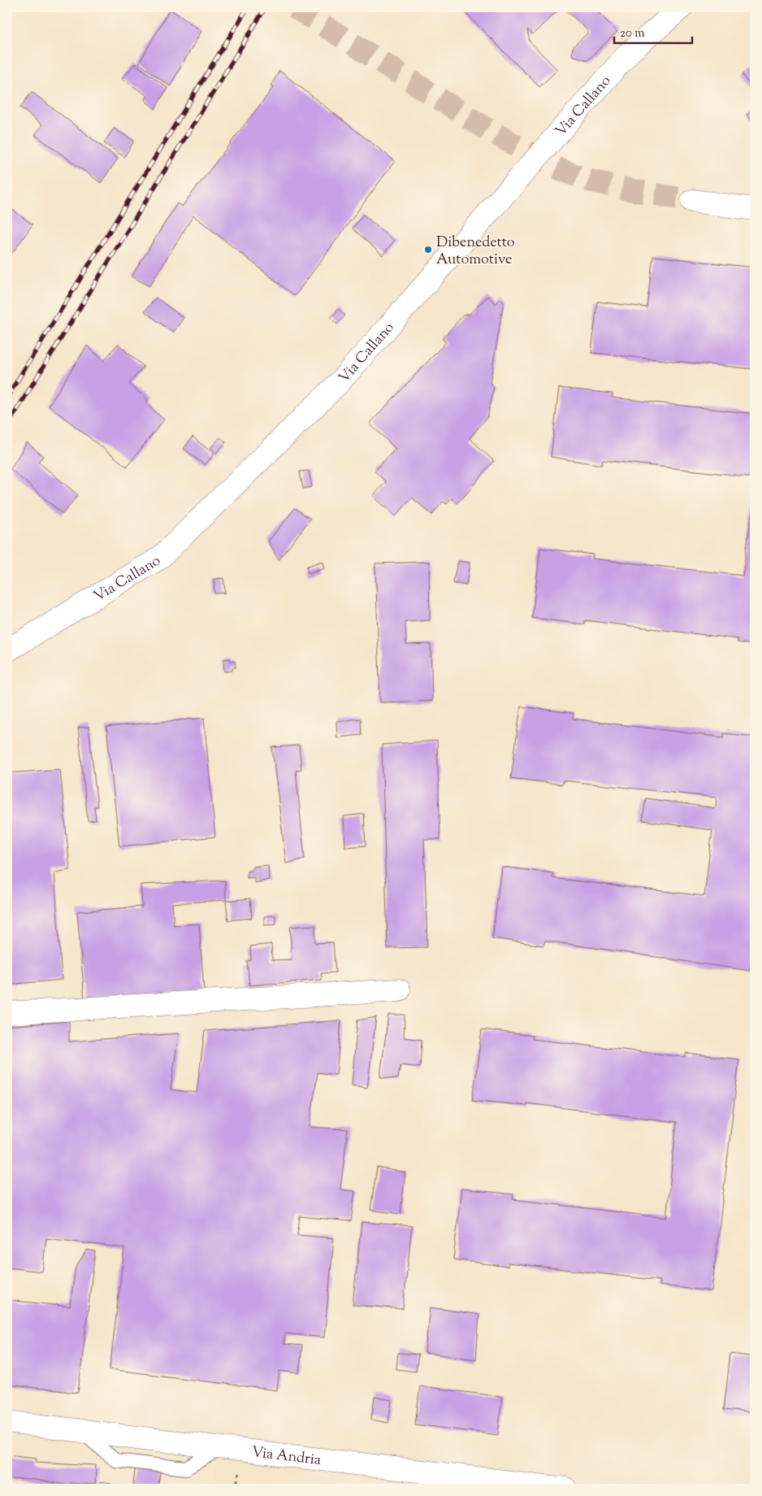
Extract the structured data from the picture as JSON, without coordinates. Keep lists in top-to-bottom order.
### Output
{
  "streets": {
    "street": ["Via Callano", "Via Andria"]
  },
  "places": ["Dibenedetto Automotive"],
  "scale_bar": "20 m"
}
